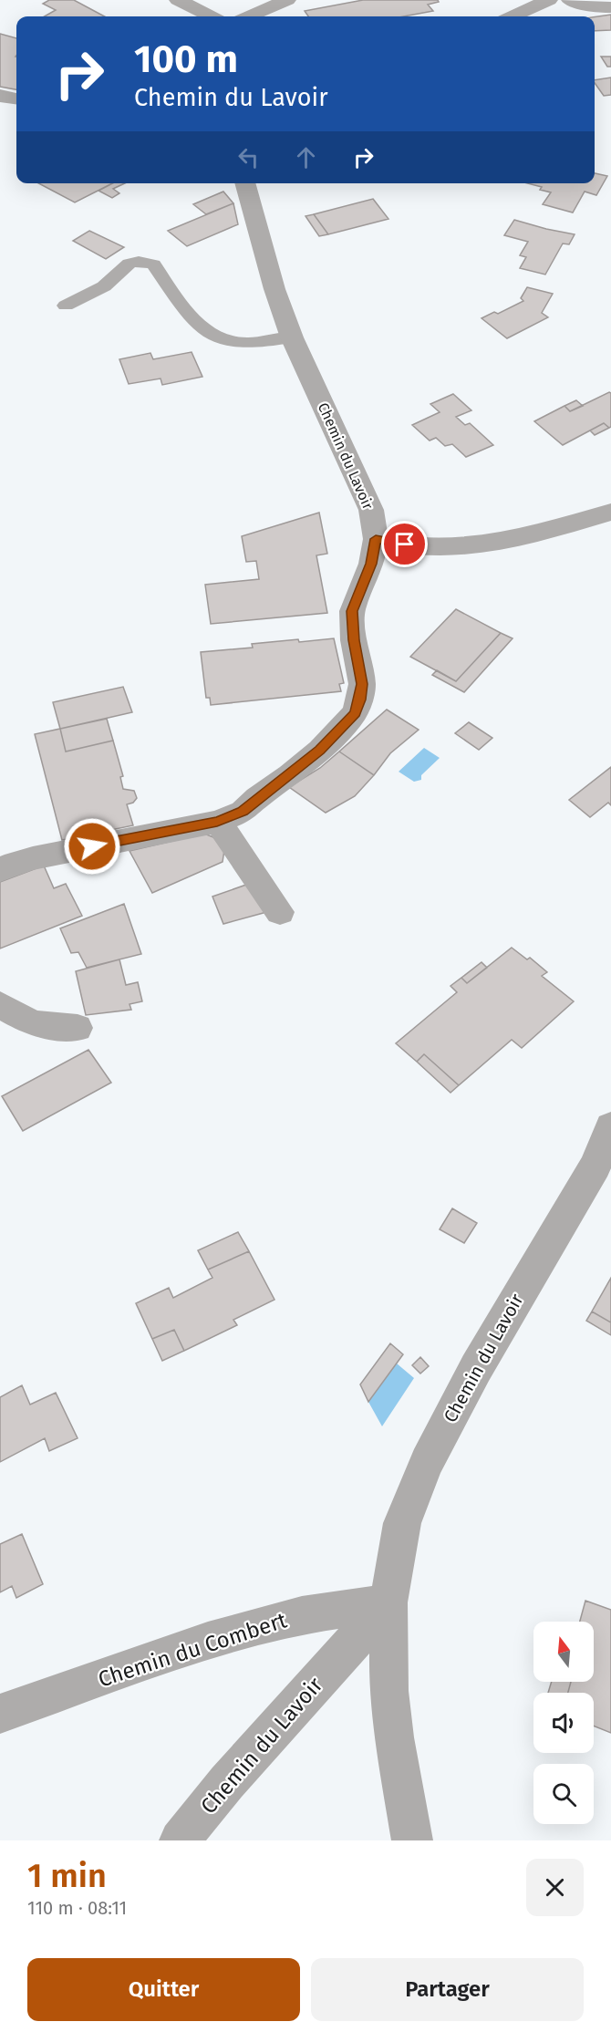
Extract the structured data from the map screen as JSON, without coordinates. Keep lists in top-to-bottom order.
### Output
{
  "streets": {
    "street": ["Chemin du Lavoir", "Chemin du Combert"]
  },
  "crossings": [
    ["Chemin du Lavoir", "Chemin du Combert"]
  ],
  "north": "top",
  "page": {
    "turn": ["100 m", "Chemin du Lavoir"],
    "heading": ["1 min", "110 m · 08:11"],
    "buttons": ["Quitter", "Partager"]
  }
}
